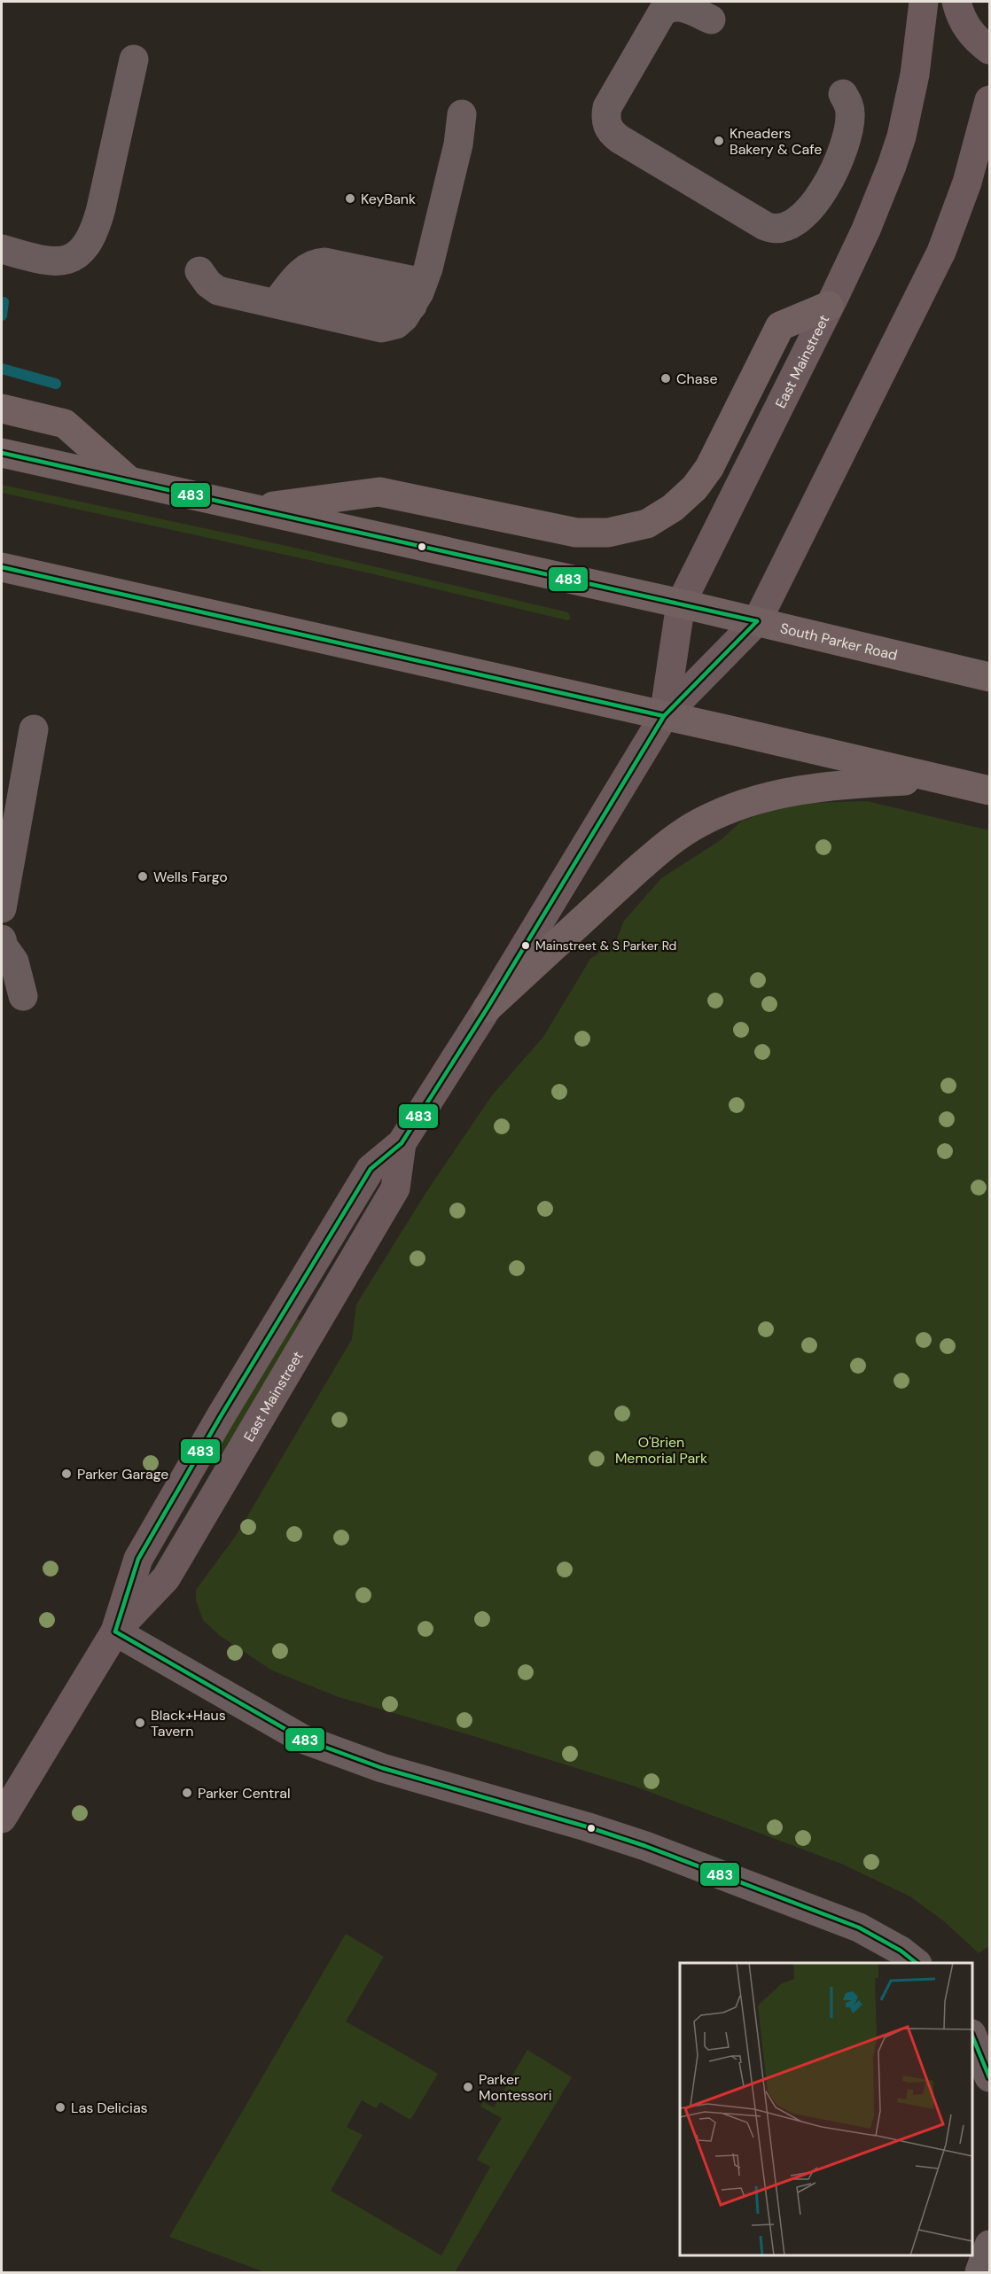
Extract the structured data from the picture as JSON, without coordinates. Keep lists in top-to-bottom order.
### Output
{
  "streets": {
    "highway": ["South Parker Road"],
    "main road": ["East Mainstreet"]
  },
  "crossings": [
    ["East Mainstreet", "South Parker Road"]
  ],
  "parks": ["O'Brien Memorial Park"],
  "places": [
    "Kneaders Bakery & Cafe",
    "KeyBank",
    "Chase",
    "Wells Fargo",
    "Mainstreet & S Parker Rd",
    "Parker Garage",
    "Black+Haus Tavern",
    "Parker Central",
    "Parker Montessori",
    "Las Delicias"
  ],
  "lines": ["transit line 483"]
}
